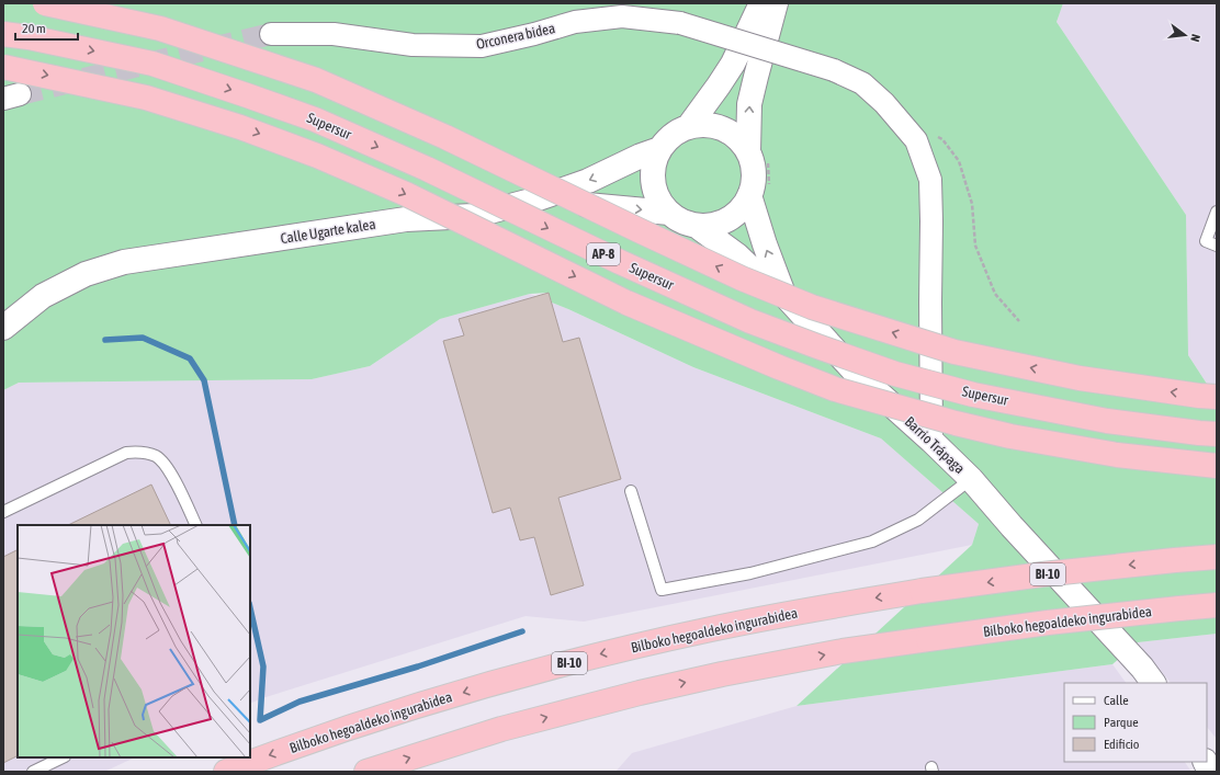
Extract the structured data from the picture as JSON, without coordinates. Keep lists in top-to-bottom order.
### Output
{
  "streets": {
    "highway": [
      "Supersur",
      "AP-8",
      "BI-10",
      "Bilboko hegoaldeko ingurabidea"
    ],
    "street": ["Orconera bidea", "Calle Ugarte kalea", "Barrio Trápaga"]
  },
  "crossings": [
    ["Orconera bidea", "Barrio Trápaga"],
    ["Calle Ugarte kalea", "Barrio Trápaga"]
  ],
  "legend": ["Calle", "Parque", "Edificio"],
  "scale_bar": "20 m",
  "north": "right"
}
